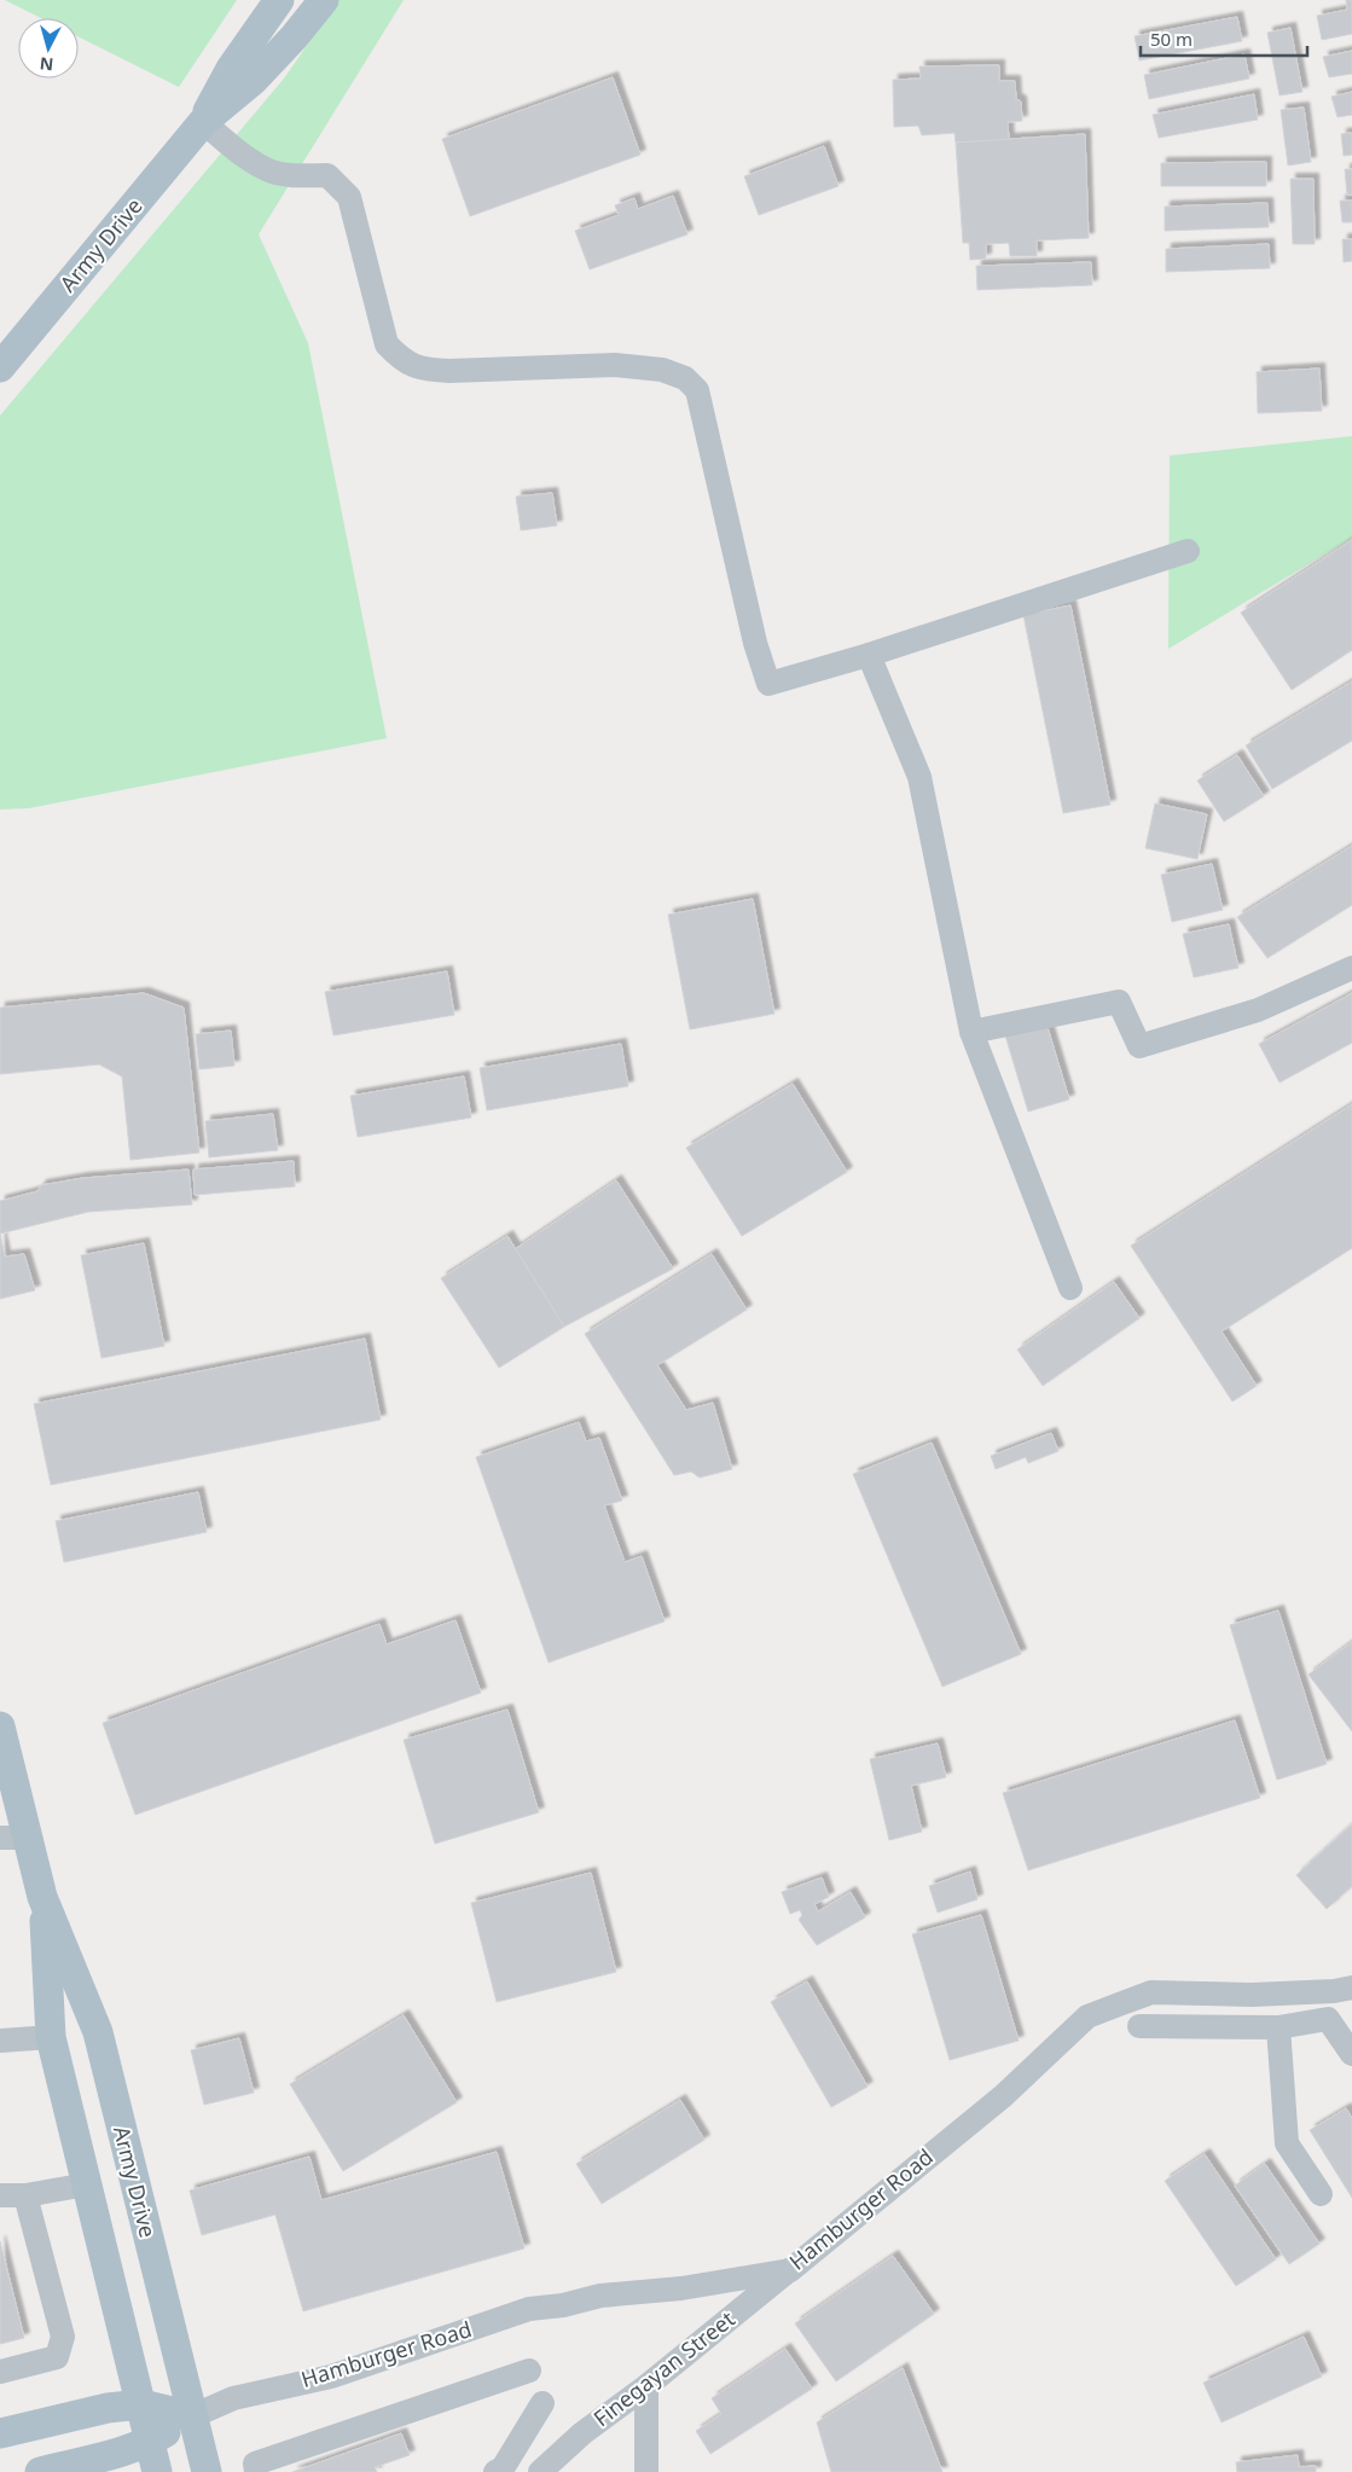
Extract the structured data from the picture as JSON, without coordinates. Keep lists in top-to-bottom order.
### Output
{
  "streets": {
    "main road": ["Army Drive"],
    "street": ["Hamburger Road", "Finegayan Street"]
  },
  "crossings": [
    ["Army Drive", "Hamburger Road"],
    ["Hamburger Road", "Finegayan Street"]
  ],
  "scale_bar": "50 m",
  "north": "bottom"
}
